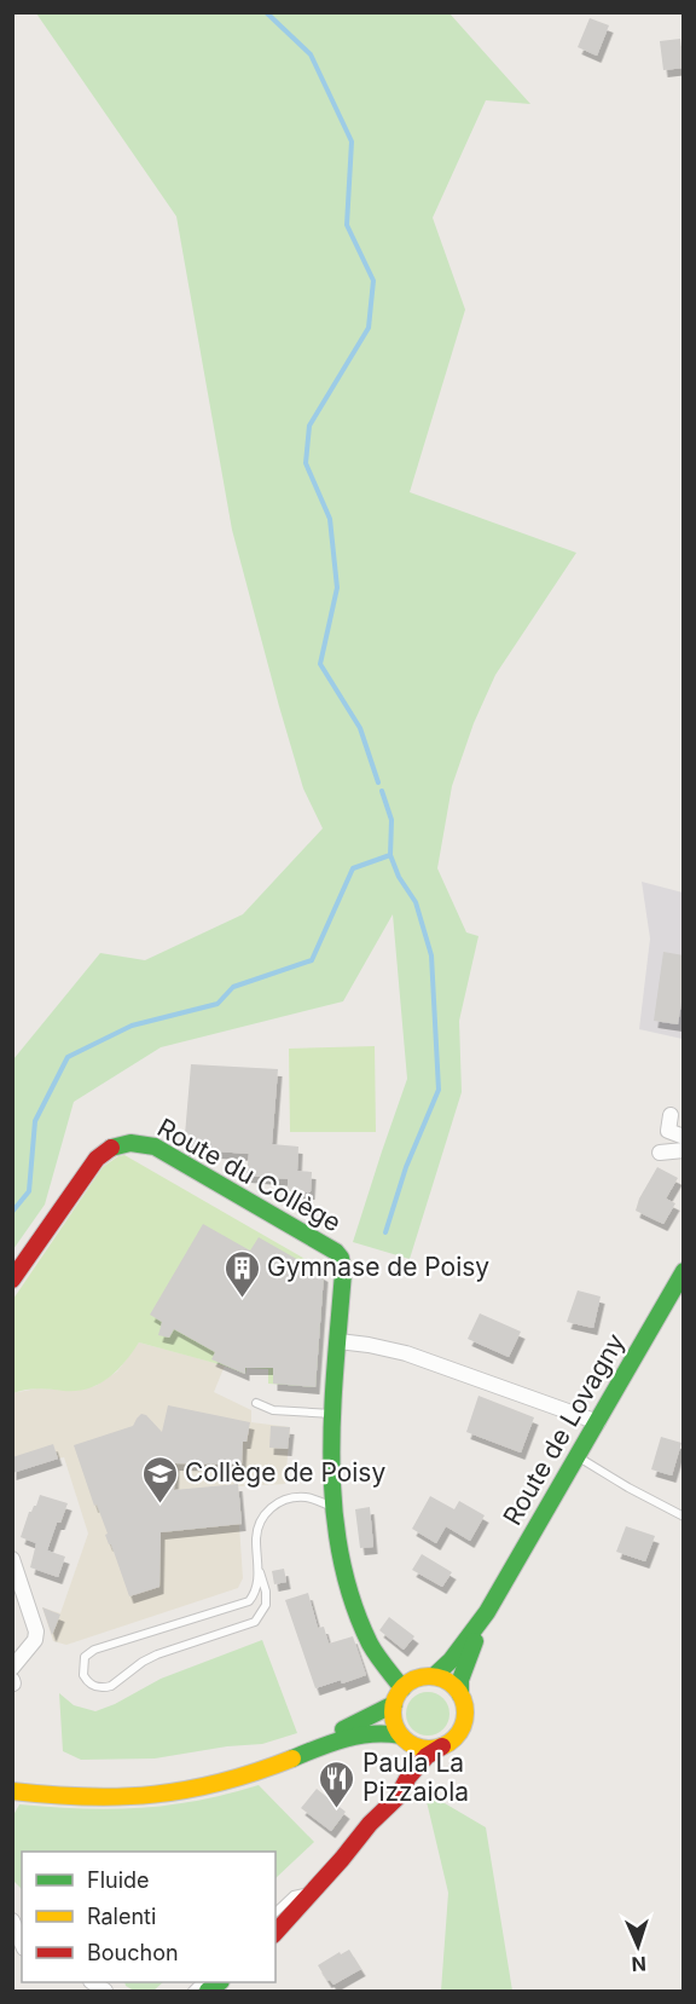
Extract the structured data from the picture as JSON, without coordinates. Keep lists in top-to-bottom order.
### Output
{
  "streets": {
    "main road": ["Route du Collège", "Route de Lovagny"]
  },
  "crossings": [
    ["Route du Collège", "Route de Lovagny"]
  ],
  "places": {
    "building": ["Gymnase de Poisy"],
    "school or university": ["Collège de Poisy"],
    "restaurant": ["Paula La Pizzaiola"]
  },
  "legend": ["Fluide", "Ralenti", "Bouchon"],
  "north": "bottom"
}
